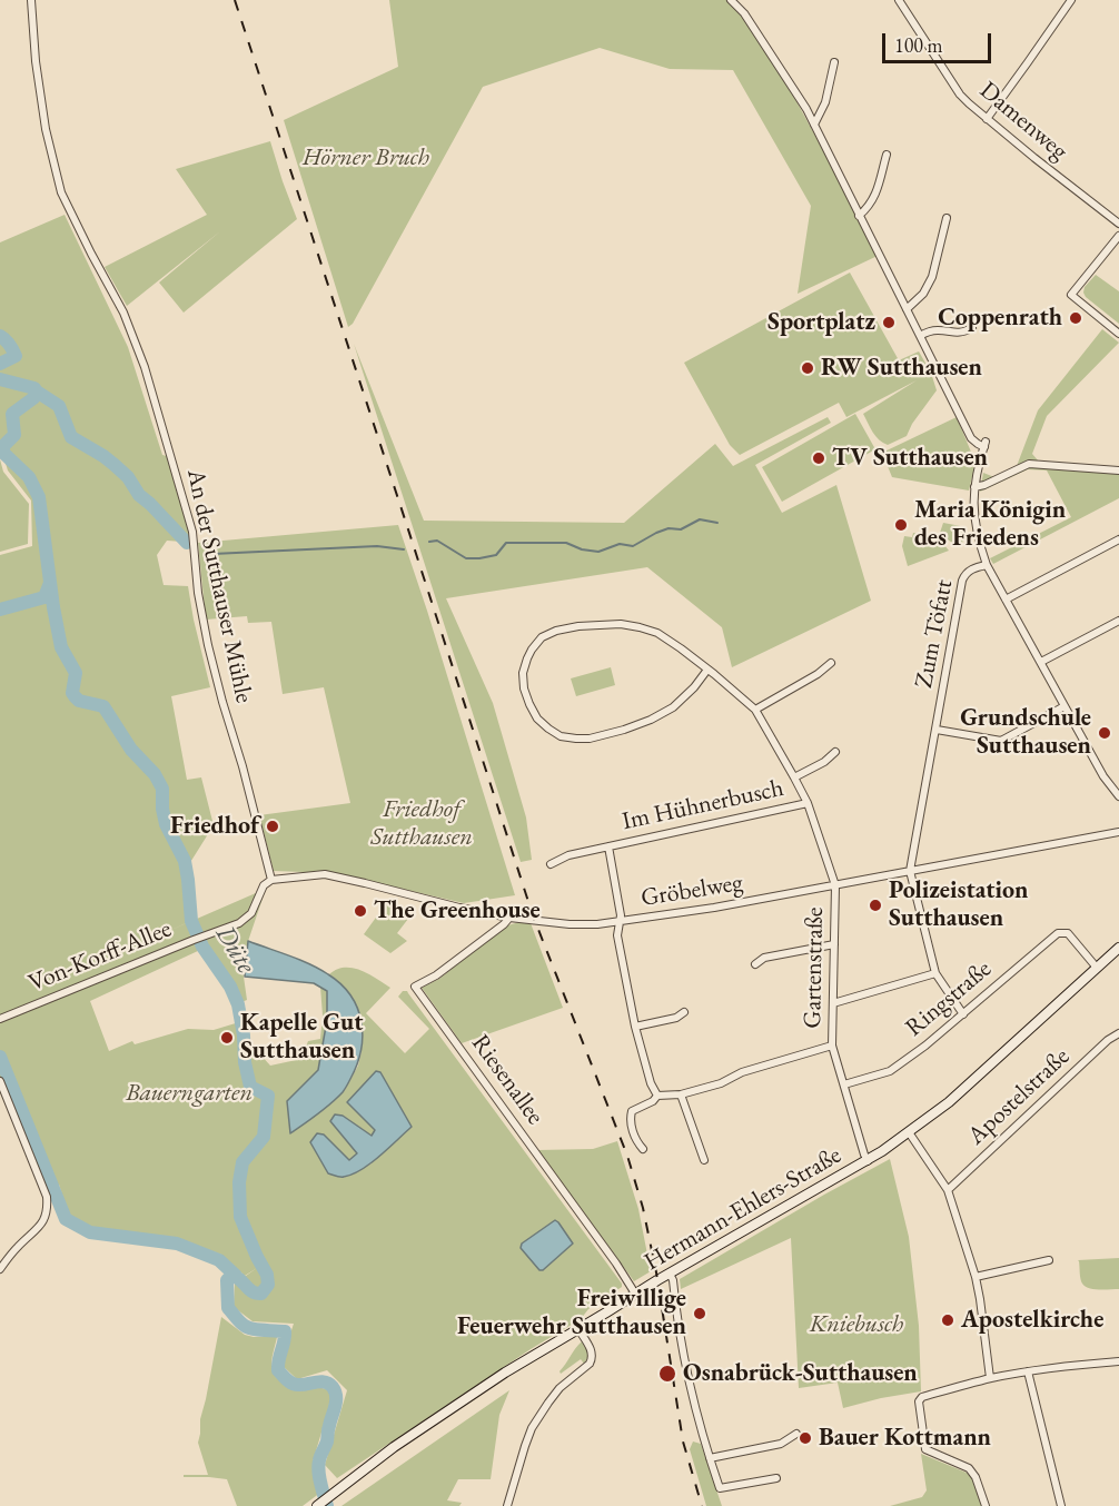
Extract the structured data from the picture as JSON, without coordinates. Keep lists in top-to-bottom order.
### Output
{
  "streets": {
    "street": [
      "Damenweg",
      "An der Sutthauser Mühle",
      "Zum Töfatt",
      "Im Hühnerbusch",
      "Gröbelweg",
      "Von-Korff-Allee",
      "Gartenstraße",
      "Ringstraße",
      "Riesenallee",
      "Apostelstraße",
      "Hermann-Ehlers-Straße"
    ]
  },
  "crossings": [
    ["An der Sutthauser Mühle", "Gröbelweg"],
    ["An der Sutthauser Mühle", "Von-Korff-Allee"],
    ["Zum Töfatt", "Gröbelweg"],
    ["Im Hühnerbusch", "Gröbelweg"],
    ["Im Hühnerbusch", "Gartenstraße"],
    ["Gröbelweg", "Von-Korff-Allee"],
    ["Gröbelweg", "Gartenstraße"],
    ["Gröbelweg", "Riesenallee"],
    ["Gartenstraße", "Ringstraße"],
    ["Gartenstraße", "Hermann-Ehlers-Straße"],
    ["Ringstraße", "Hermann-Ehlers-Straße"],
    ["Riesenallee", "Hermann-Ehlers-Straße"]
  ],
  "water": ["Düte"],
  "parks": [
    "Hörner Bruch",
    "Friedhof Sutthausen",
    "Bauerngarten",
    "Kniebusch"
  ],
  "places": [
    "Coppenrath",
    "Sportplatz",
    "RW Sutthausen",
    "TV Sutthausen",
    "Maria Königin des Friedens",
    "Grundschule Sutthausen",
    "Friedhof",
    "Polizeistation Sutthausen",
    "The Greenhouse",
    "Kapelle Gut Sutthausen",
    "Freiwillige Feuerwehr Sutthausen",
    "Apostelkirche",
    "Osnabrück-Sutthausen",
    "Bauer Kottmann"
  ],
  "scale_bar": "100 m"
}
